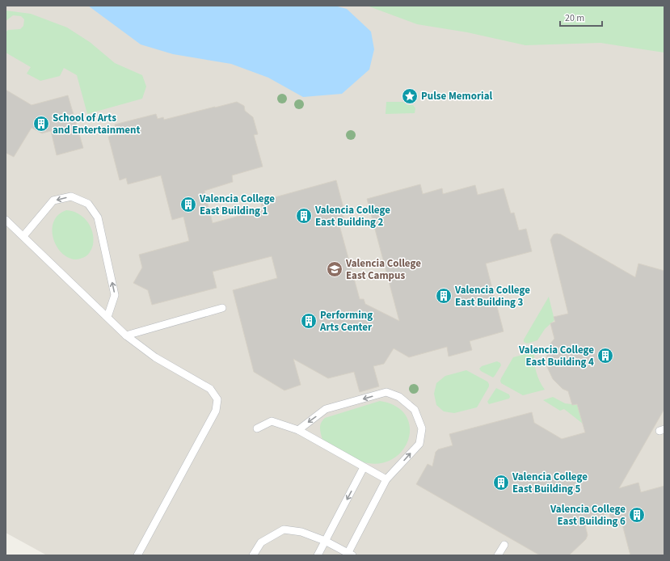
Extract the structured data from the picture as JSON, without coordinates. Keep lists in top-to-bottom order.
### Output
{
  "places": {
    "place": ["Pulse Memorial"],
    "building": [
      "School of Arts and Entertainment",
      "Valencia College East Building 1",
      "Valencia College East Building 2",
      "Valencia College East Building 3",
      "Performing Arts Center",
      "Valencia College East Building 4",
      "Valencia College East Building 5",
      "Valencia College East Building 6"
    ],
    "school or university": ["Valencia College East Campus"]
  },
  "scale_bar": "20 m"
}
